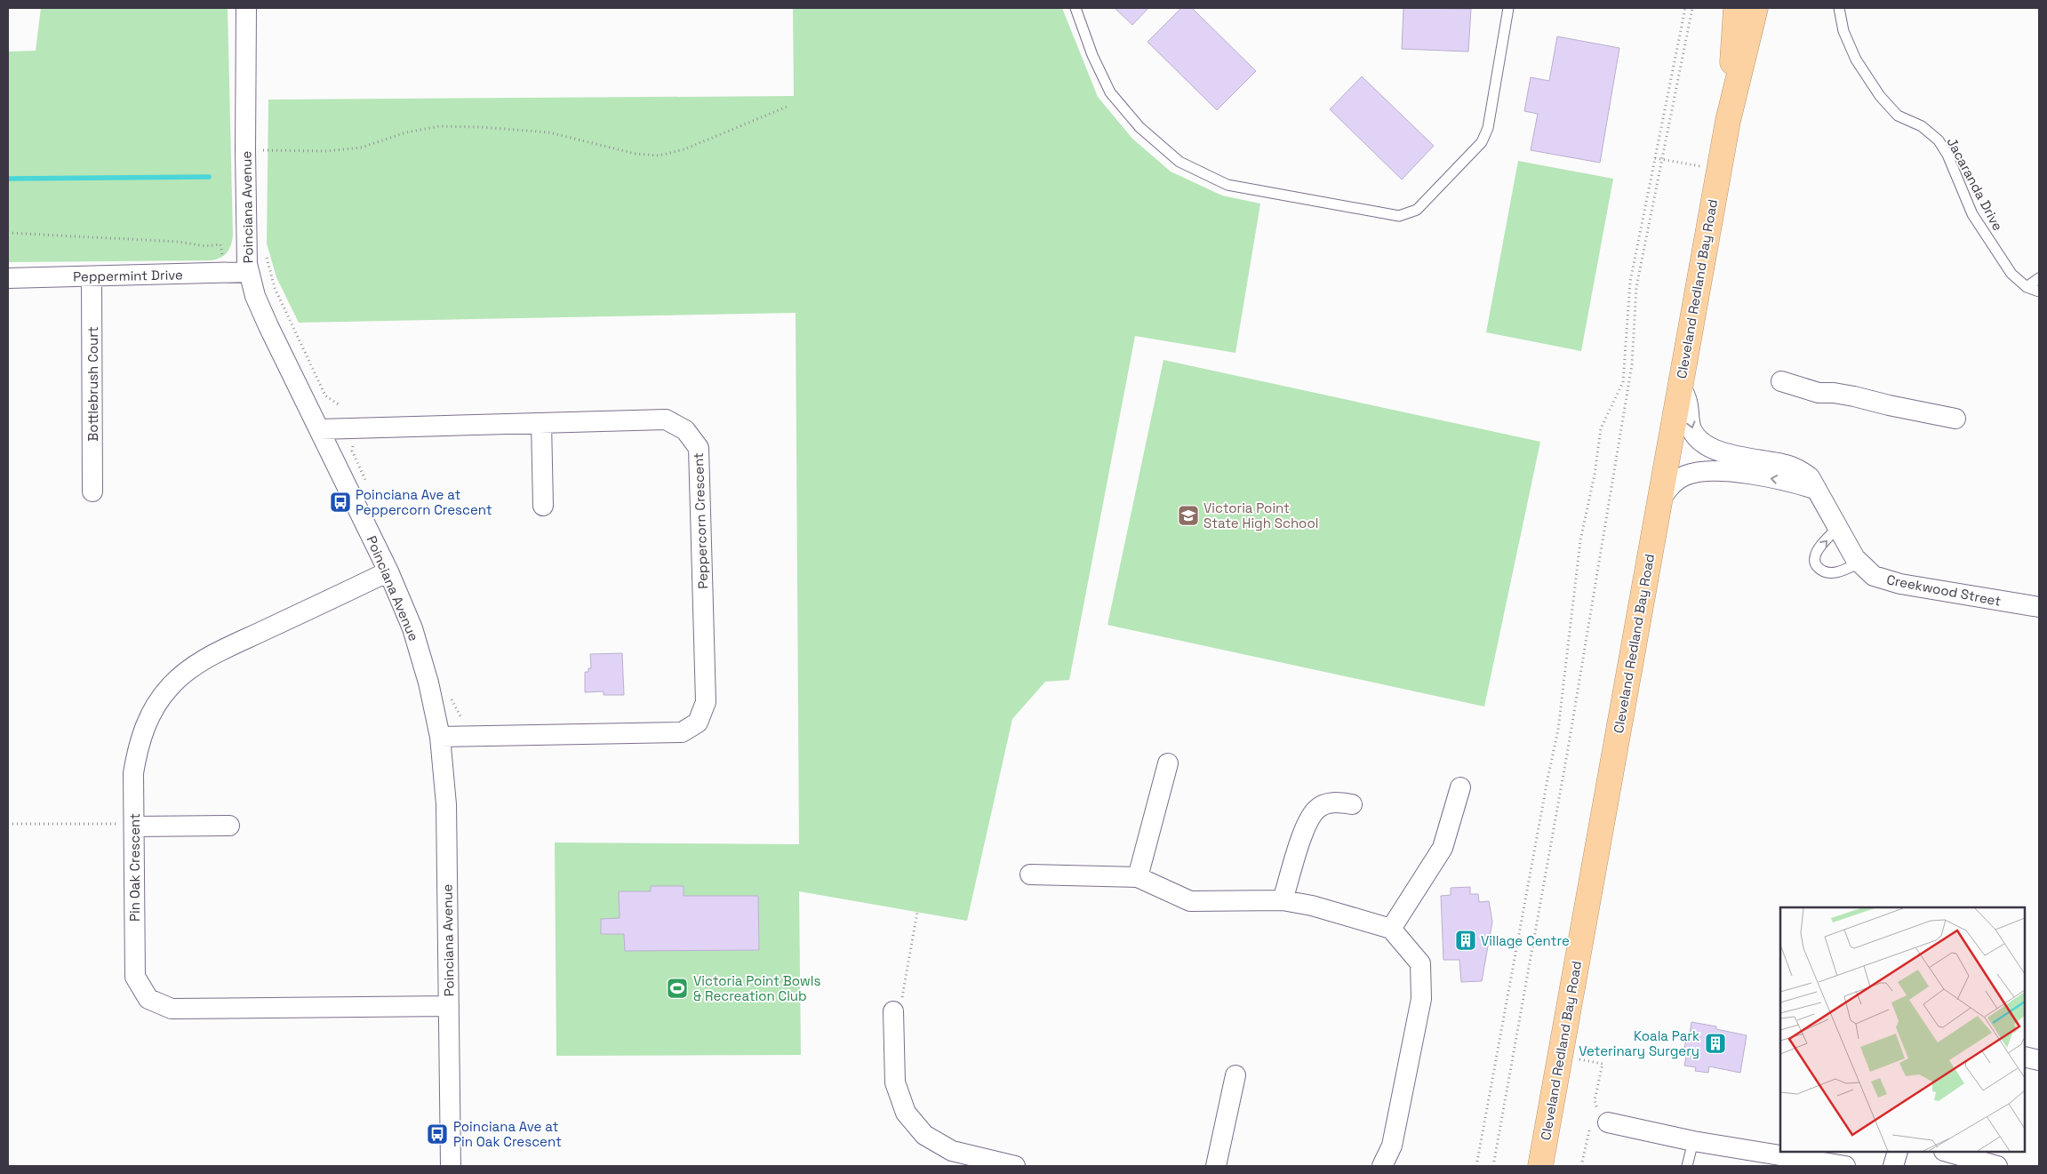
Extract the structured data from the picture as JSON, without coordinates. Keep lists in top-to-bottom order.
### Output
{
  "streets": {
    "highway": ["Cleveland Redland Bay Road"],
    "street": [
      "Poinciana Avenue",
      "Peppermint Drive",
      "Bottlebrush Court",
      "Peppercorn Crescent",
      "Creekwood Street",
      "Pin Oak Crescent"
    ],
    "lane": ["Jacaranda Drive"]
  },
  "crossings": [
    ["Poinciana Avenue", "Peppermint Drive"],
    ["Poinciana Avenue", "Peppercorn Crescent"],
    ["Poinciana Avenue", "Pin Oak Crescent"],
    ["Peppermint Drive", "Bottlebrush Court"],
    ["Cleveland Redland Bay Road", "Creekwood Street"]
  ],
  "one_way": ["Creekwood Street"],
  "places": {
    "bus stop": ["Poinciana Ave at Peppercorn Crescent", "Poinciana Ave at Pin Oak Crescent"],
    "school or university": ["Victoria Point State High School"],
    "building": ["Village Centre", "Koala Park Veterinary Surgery"],
    "sports": ["Victoria Point Bowls & Recreation Club"]
  }
}
